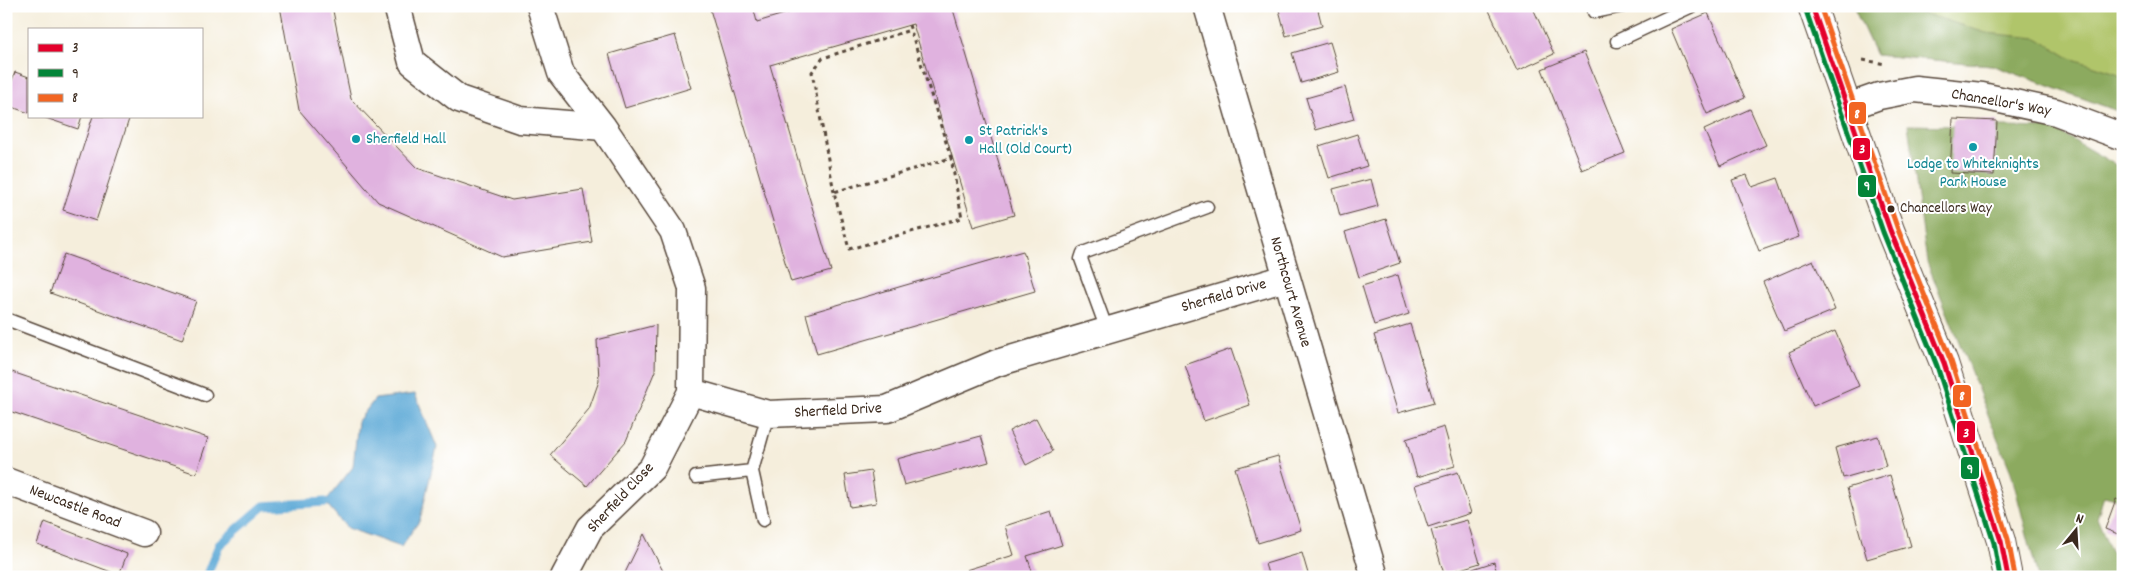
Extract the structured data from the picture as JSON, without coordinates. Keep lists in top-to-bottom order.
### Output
{
  "streets": {
    "street": [
      "Chancellor's Way",
      "Northcourt Avenue",
      "Sherfield Drive",
      "Sherfield Close",
      "Newcastle Road"
    ]
  },
  "crossings": [
    ["Northcourt Avenue", "Sherfield Drive"],
    ["Sherfield Drive", "Sherfield Close"]
  ],
  "places": [
    "Sherfield Hall",
    "St Patrick's Hall (Old Court)",
    "Lodge to Whiteknights Park House",
    "Chancellors Way"
  ],
  "lines": ["transit line 3", "transit line 8", "transit line 9"],
  "legend": ["3", "9", "8"],
  "north": "top"
}
